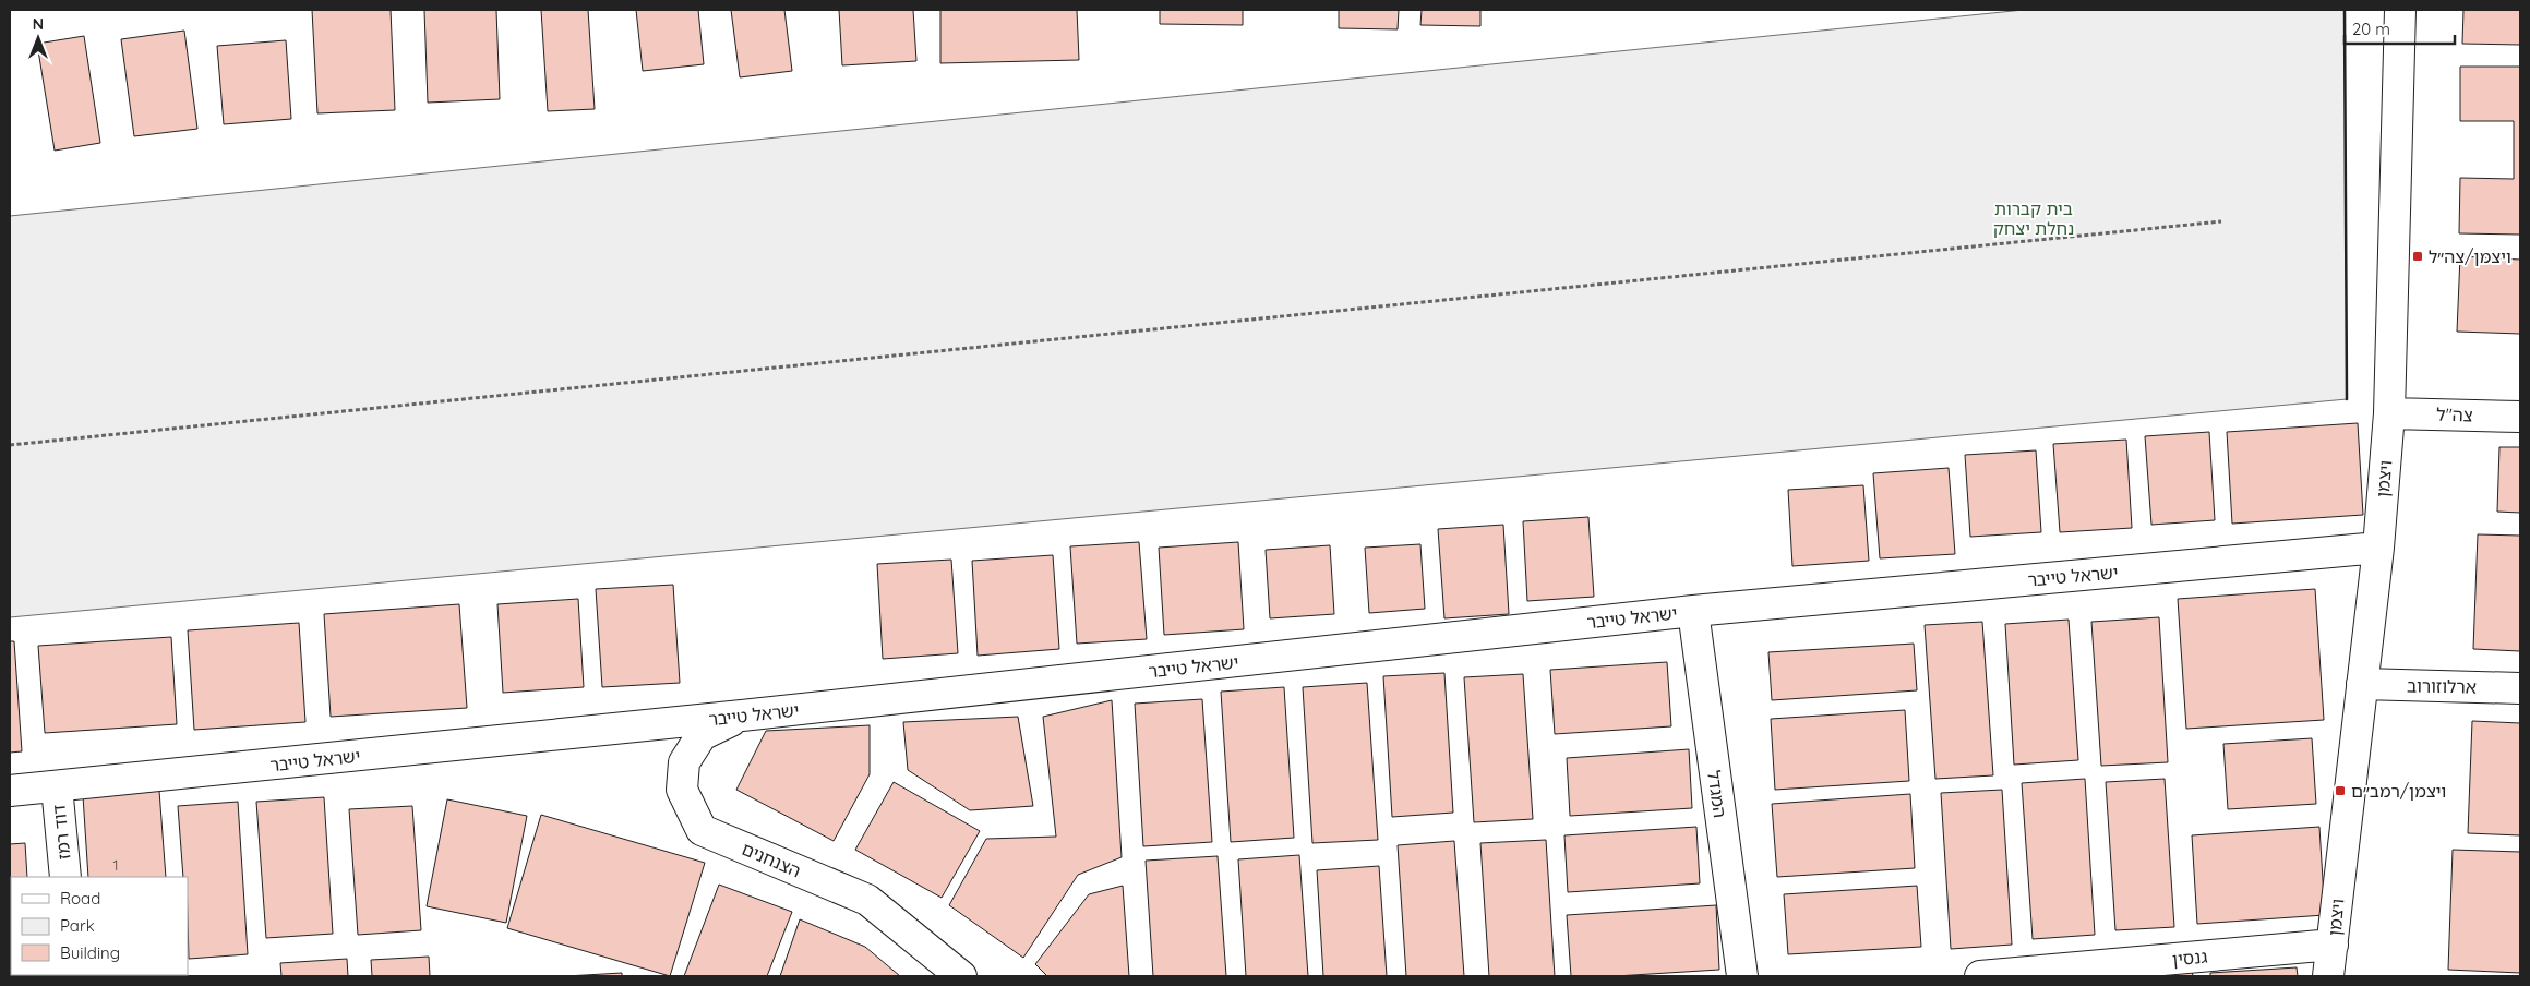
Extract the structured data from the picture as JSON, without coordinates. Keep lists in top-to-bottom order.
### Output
{
  "streets": {
    "street": [
      "צה\"ל",
      "ויצמן",
      "ישראל טייבר",
      "ארלוזורוב",
      "המגדל",
      "דוד רמז",
      "הצנחנים",
      "גנסין"
    ]
  },
  "crossings": [
    ["צה\"ל", "ויצמן"],
    ["ויצמן", "ישראל טייבר"],
    ["ויצמן", "ארלוזורוב"],
    ["ויצמן", "גנסין"],
    ["ישראל טייבר", "המגדל"],
    ["ישראל טייבר", "דוד רמז"],
    ["ישראל טייבר", "הצנחנים"]
  ],
  "parks": ["בית קברות נחלת יצחק"],
  "places": {
    "transit": ["ויצמן/צה״ל", "ויצמן/רמב״ם"]
  },
  "house_numbers": ["1"],
  "legend": ["Road", "Park", "Building"],
  "scale_bar": "20 m",
  "north": "top"
}
